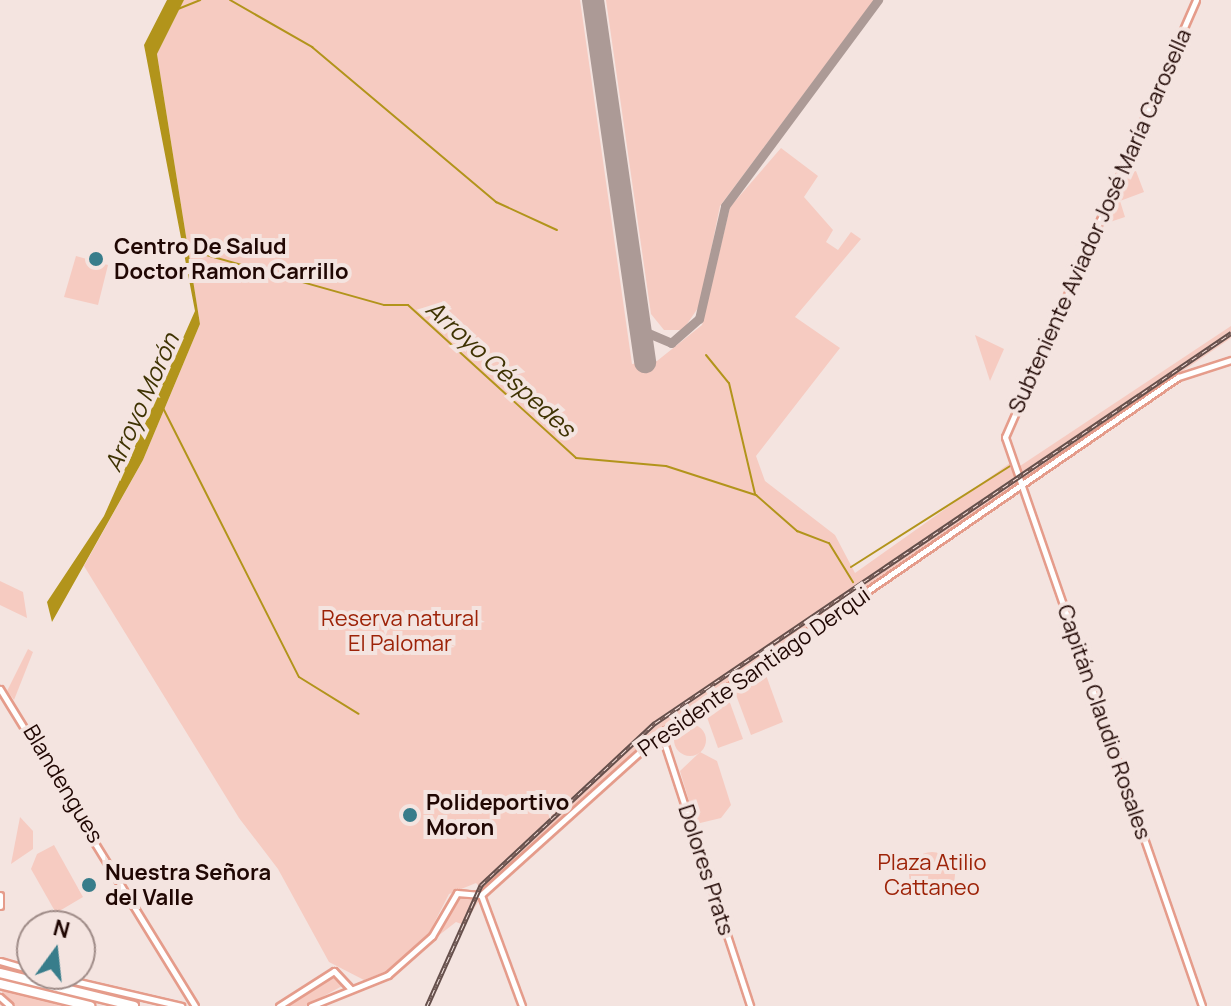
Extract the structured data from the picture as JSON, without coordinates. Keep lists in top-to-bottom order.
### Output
{
  "streets": {
    "street": [
      "Subteniente Aviador José María Carosella",
      "Presidente Santiago Derqui",
      "Capitán Claudio Rosales",
      "Blandengues",
      "Dolores Prats"
    ]
  },
  "crossings": [
    ["Subteniente Aviador José María Carosella", "Capitán Claudio Rosales"],
    ["Presidente Santiago Derqui", "Capitán Claudio Rosales"],
    ["Presidente Santiago Derqui", "Dolores Prats"]
  ],
  "water": ["Arroyo Céspedes", "Arroyo Morón"],
  "parks": ["Reserva natural El Palomar", "Plaza Atilio Cattaneo"],
  "places": ["Centro De Salud Doctor Ramon Carrillo", "Polideportivo Moron", "Nuestra Señora del Valle"],
  "north": "top"
}
